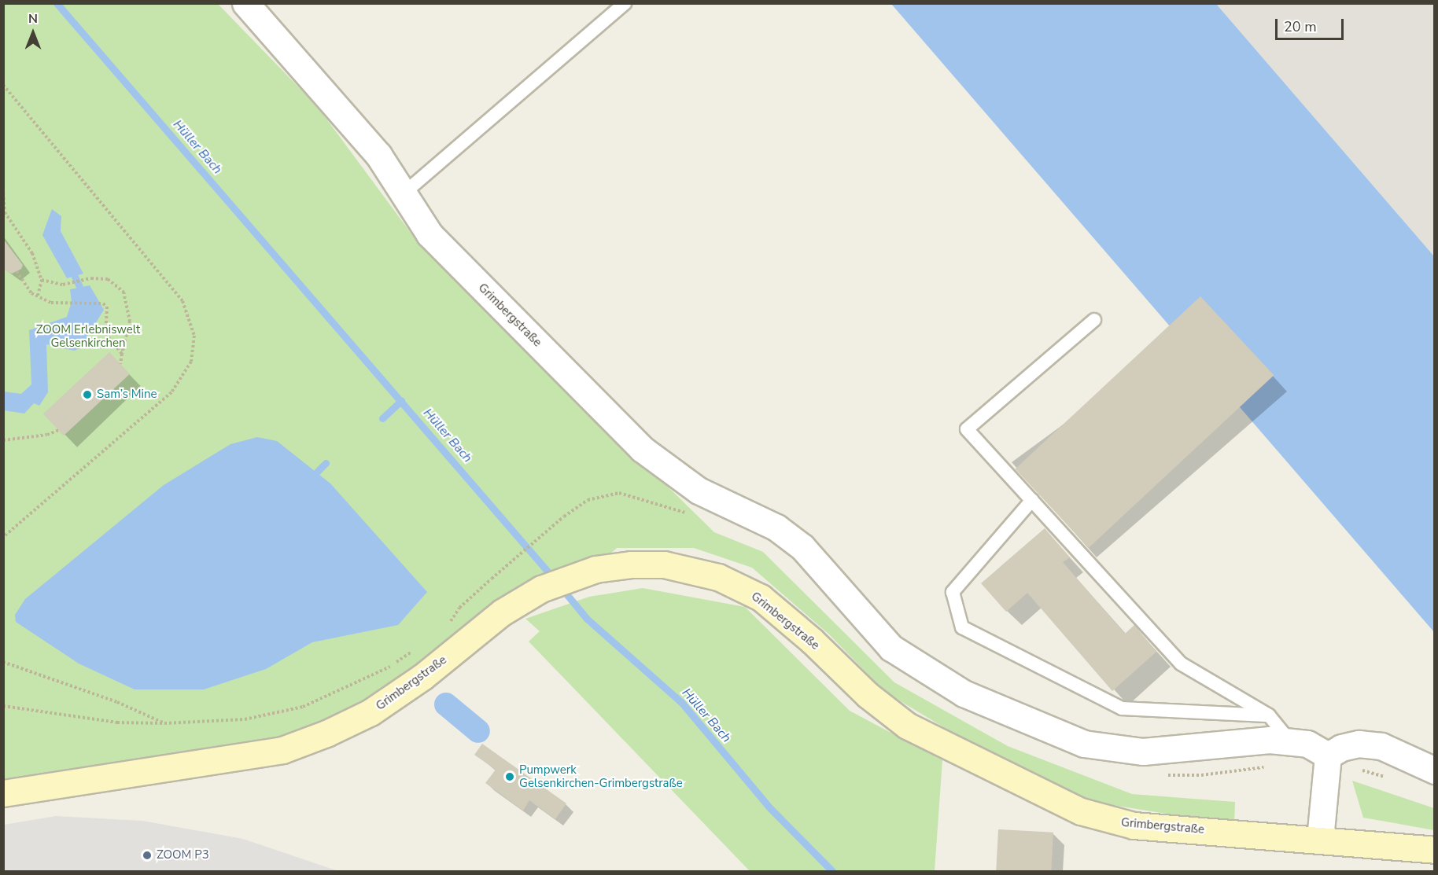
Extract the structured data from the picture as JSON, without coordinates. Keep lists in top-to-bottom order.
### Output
{
  "streets": {
    "street": ["Grimbergstraße"]
  },
  "water": ["Hüller Bach"],
  "parks": ["ZOOM Erlebniswelt Gelsenkirchen"],
  "places": ["Sam’s Mine", "Pumpwerk Gelsenkirchen-Grimbergstraße", "ZOOM P3"],
  "scale_bar": "20 m",
  "north": "top"
}
